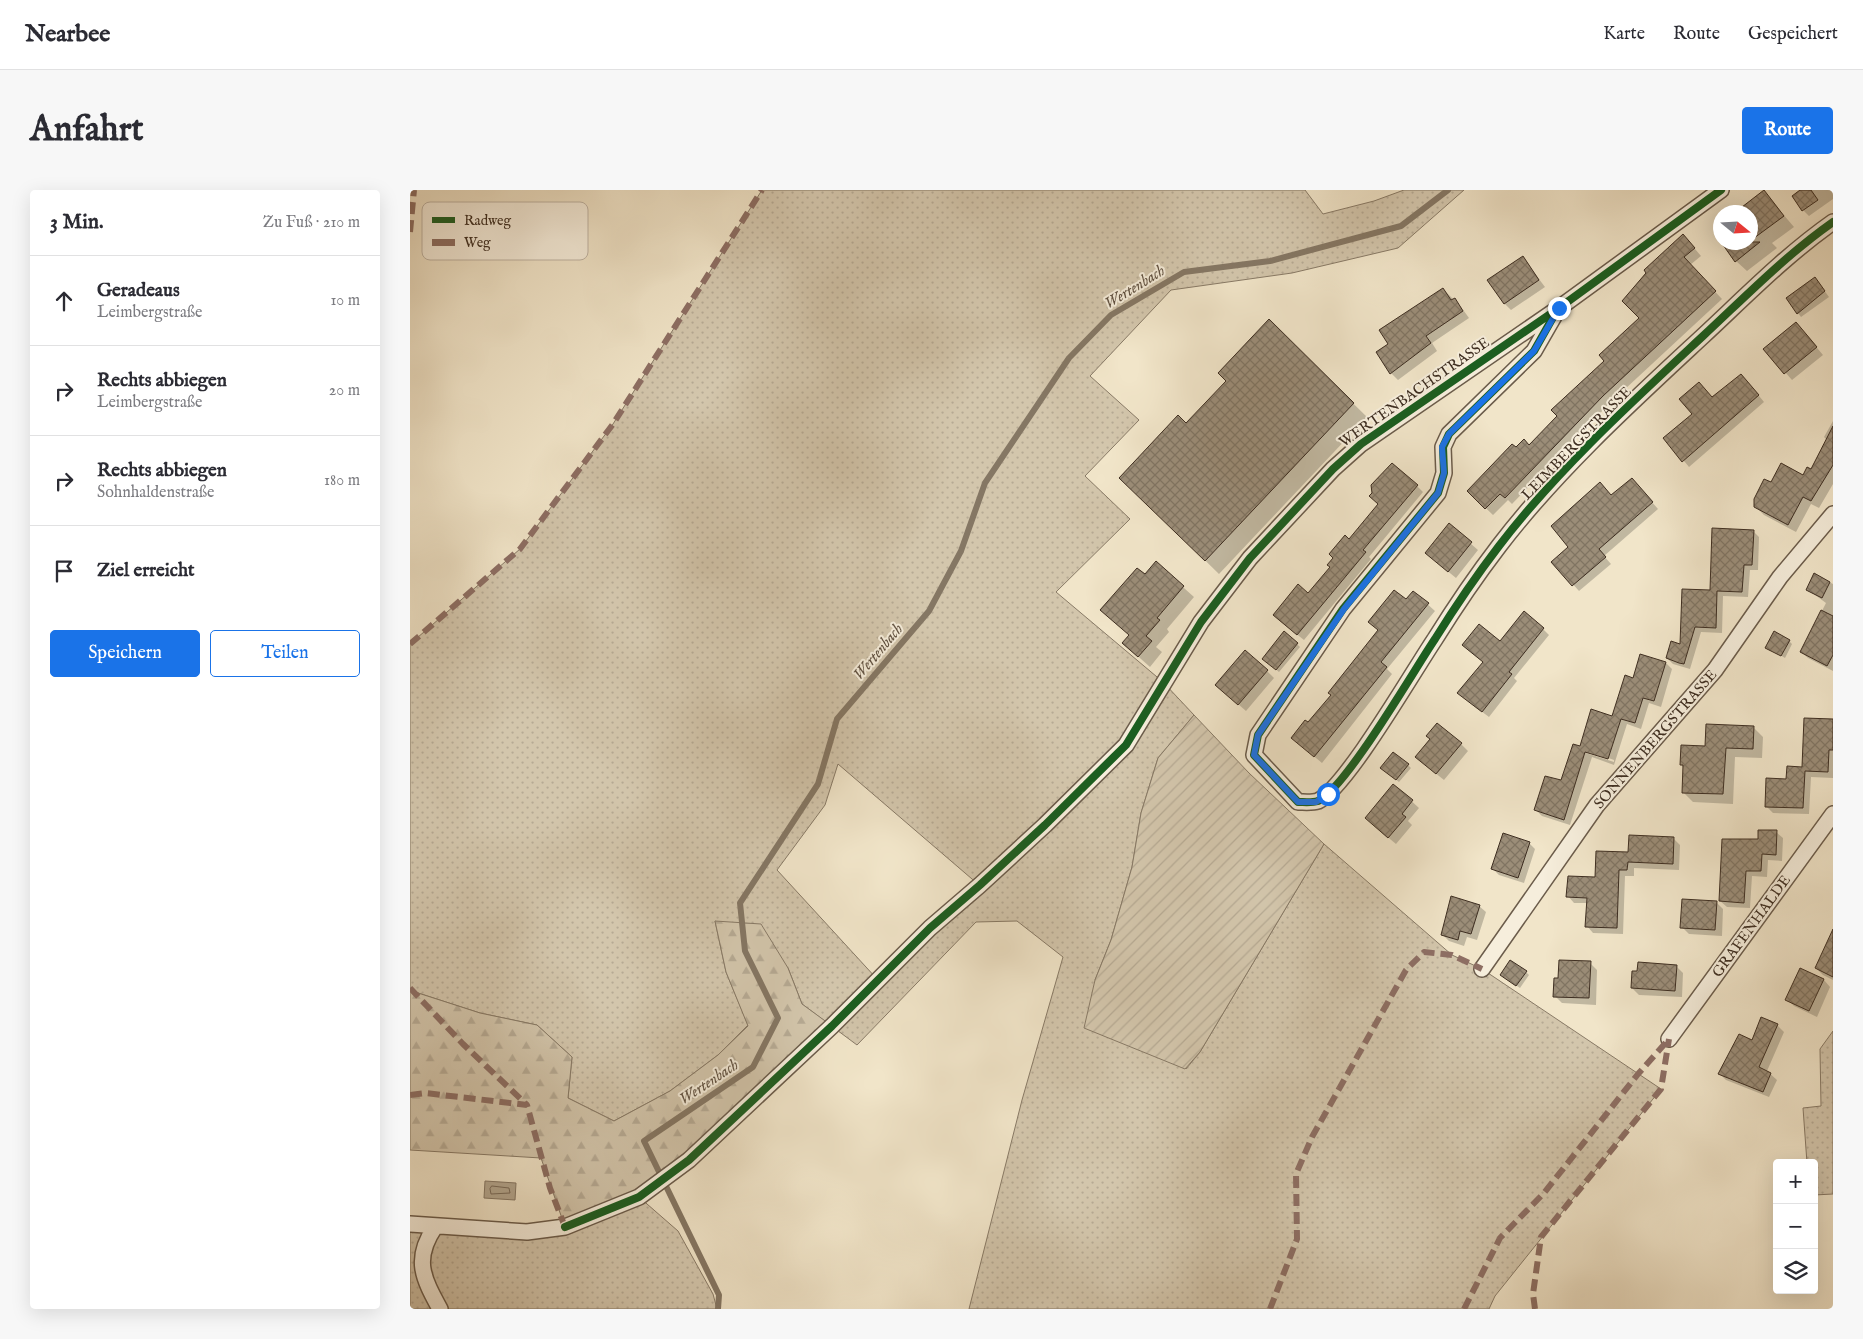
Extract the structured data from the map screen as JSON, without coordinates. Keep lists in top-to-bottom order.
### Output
{
  "streets": {
    "street": [
      "WERTENBACHSTRASSE",
      "LEIMBERGSTRASSE",
      "SONNENBERGSTRASSE",
      "GRAFENHALDE"
    ]
  },
  "crossings": [
    ["WERTENBACHSTRASSE", "LEIMBERGSTRASSE"]
  ],
  "water": ["Wertenbach"],
  "legend": ["Radweg", "Weg"],
  "north": "right",
  "page": {
    "header": "Nearbee",
    "nav": ["Karte", "Route", "Gespeichert"],
    "buttons": [
      "Route",
      ["Speichern", "Teilen"]
    ],
    "title": "Anfahrt",
    "heading": ["3 Min.", "Zu Fuß · 210 m"],
    "list": [
      ["Geradeaus", "Leimbergstraße", "10 m"],
      ["Rechts abbiegen", "Leimbergstraße", "20 m"],
      ["Rechts abbiegen", "Sohnhaldenstraße", "180 m"],
      "Ziel erreicht"
    ],
    "map_buttons": ["+", "−"]
  }
}
